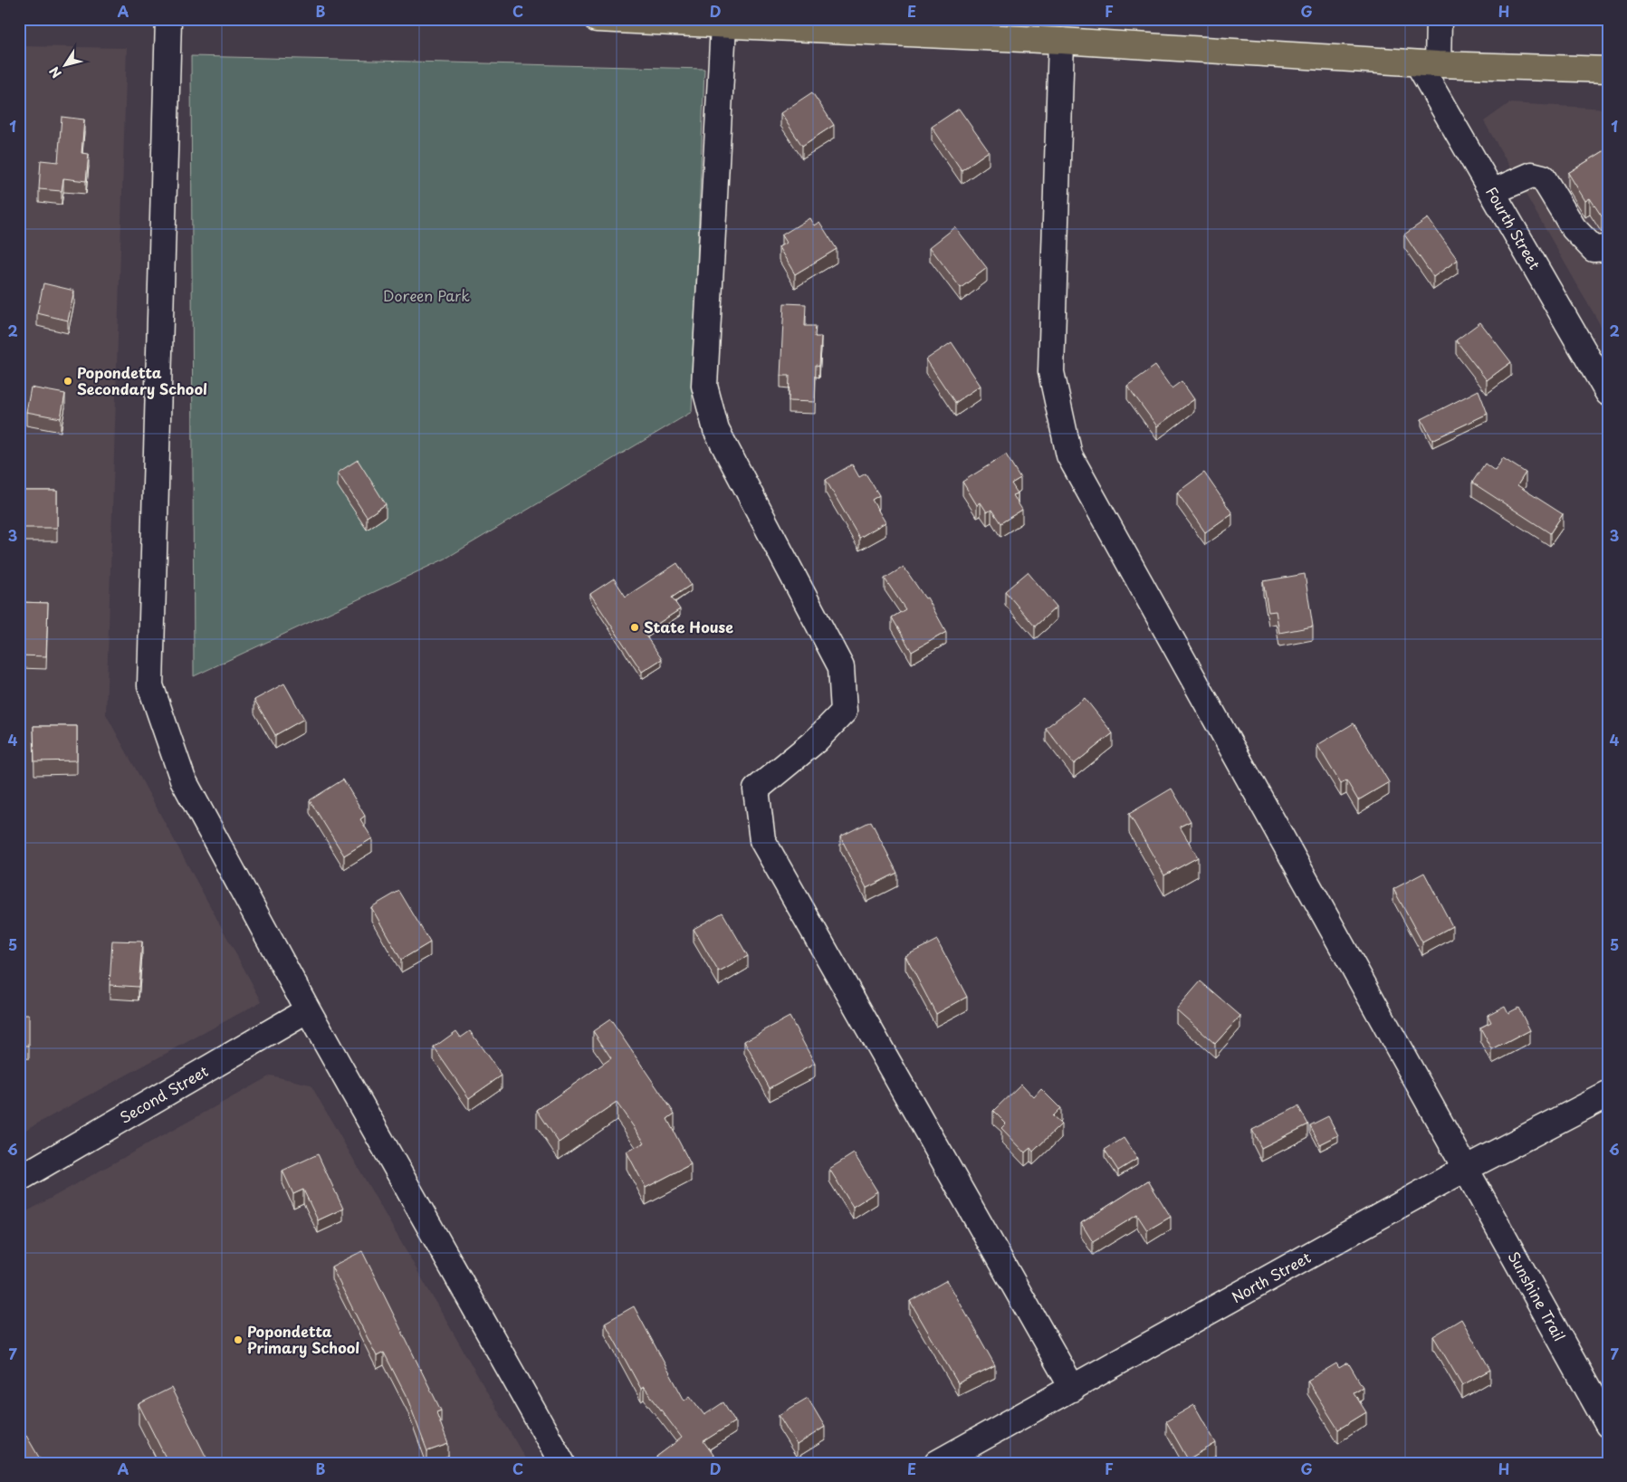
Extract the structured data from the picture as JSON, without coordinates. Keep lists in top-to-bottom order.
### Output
{
  "streets": {
    "street": [
      "Fourth Street",
      "Second Street",
      "North Street",
      "Sunshine Trail"
    ]
  },
  "crossings": [
    ["North Street", "Sunshine Trail"]
  ],
  "parks": ["Doreen Park"],
  "places": ["Popondetta Secondary School", "State House", "Popondetta Primary School"],
  "north": "bottom left",
  "grid": {
    "columns": [
      "A",
      "B",
      "C",
      "D",
      "E",
      "F",
      "G",
      "H"
    ],
    "rows": [
      "1",
      "2",
      "3",
      "4",
      "5",
      "6",
      "7"
    ]
  }
}
